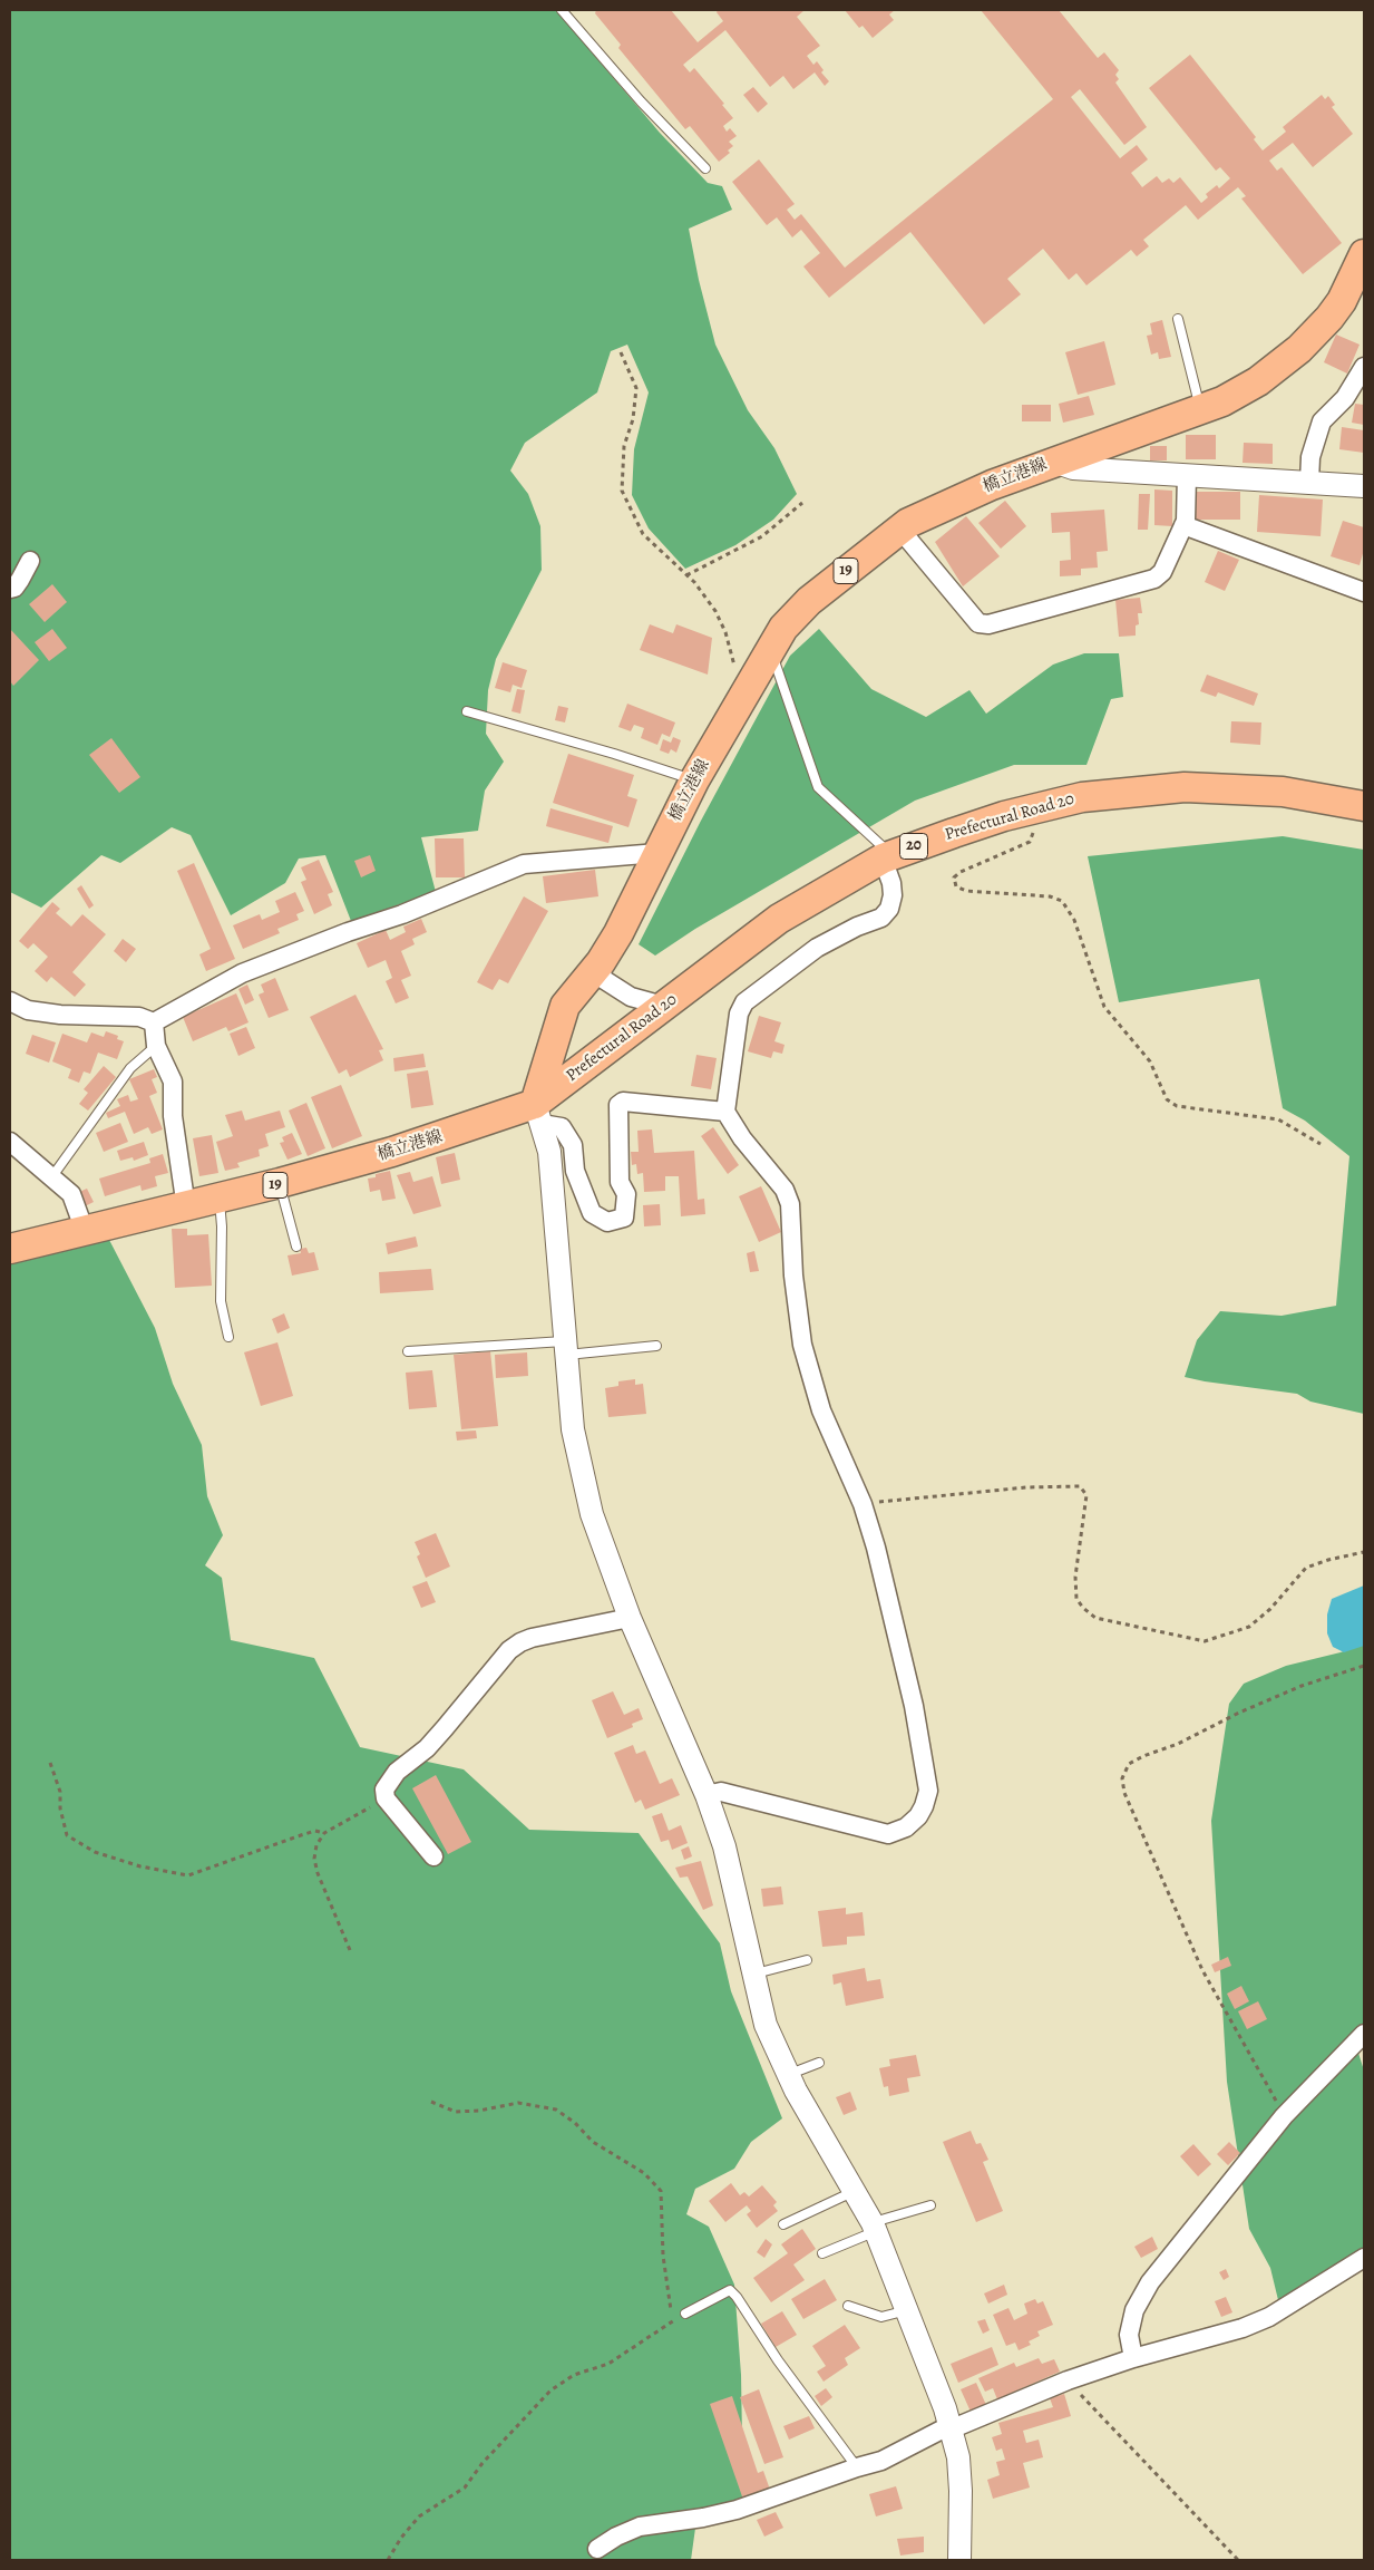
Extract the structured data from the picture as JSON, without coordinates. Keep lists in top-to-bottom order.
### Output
{
  "streets": {
    "main road": [
      "橋立港線",
      "19",
      "Prefectural Road 20",
      "20"
    ]
  },
  "crossings": [
    ["橋立港線", "Prefectural Road 20"]
  ]
}
